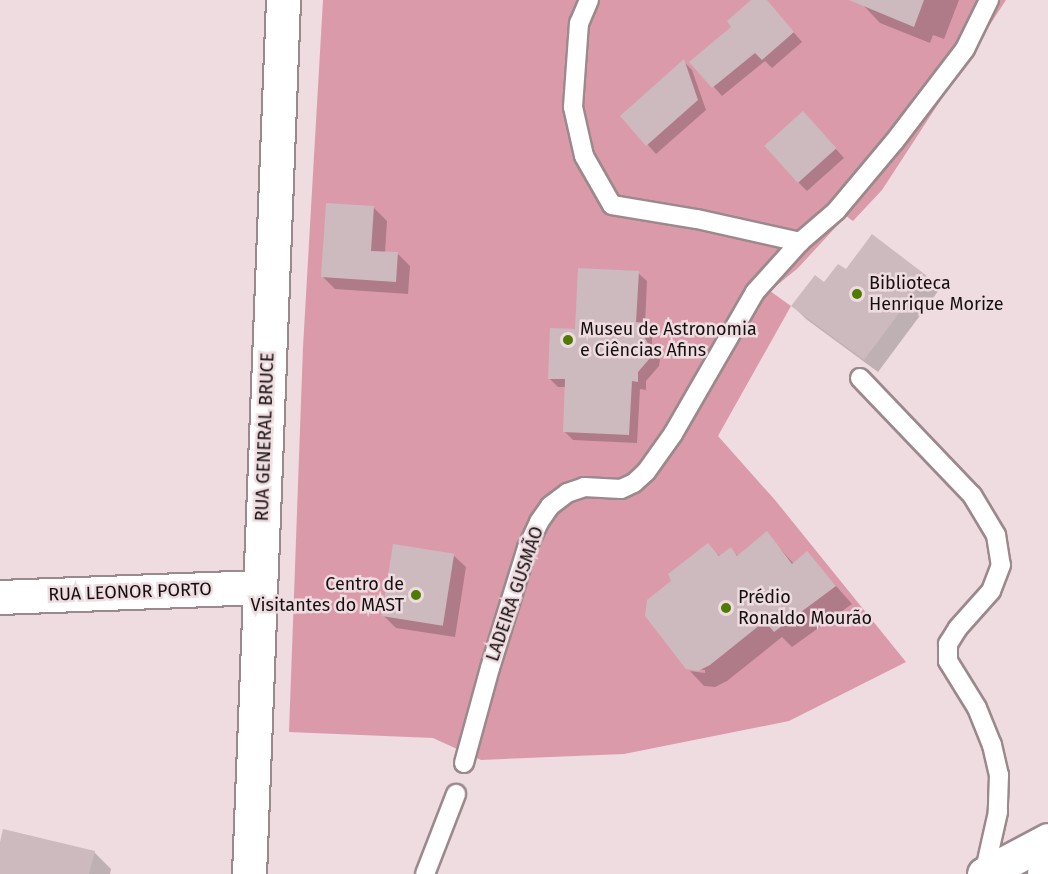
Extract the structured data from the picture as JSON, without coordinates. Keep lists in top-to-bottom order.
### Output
{
  "streets": {
    "street": ["RUA GENERAL BRUCE", "RUA LEONOR PORTO"],
    "lane": ["LADEIRA GUSMÃO"]
  },
  "crossings": [
    ["RUA GENERAL BRUCE", "RUA LEONOR PORTO"]
  ],
  "places": [
    "Biblioteca Henrique Morize",
    "Museu de Astronomia e Ciências Afins",
    "Centro de Visitantes do MAST",
    "Prédio Ronaldo Mourão"
  ]
}
